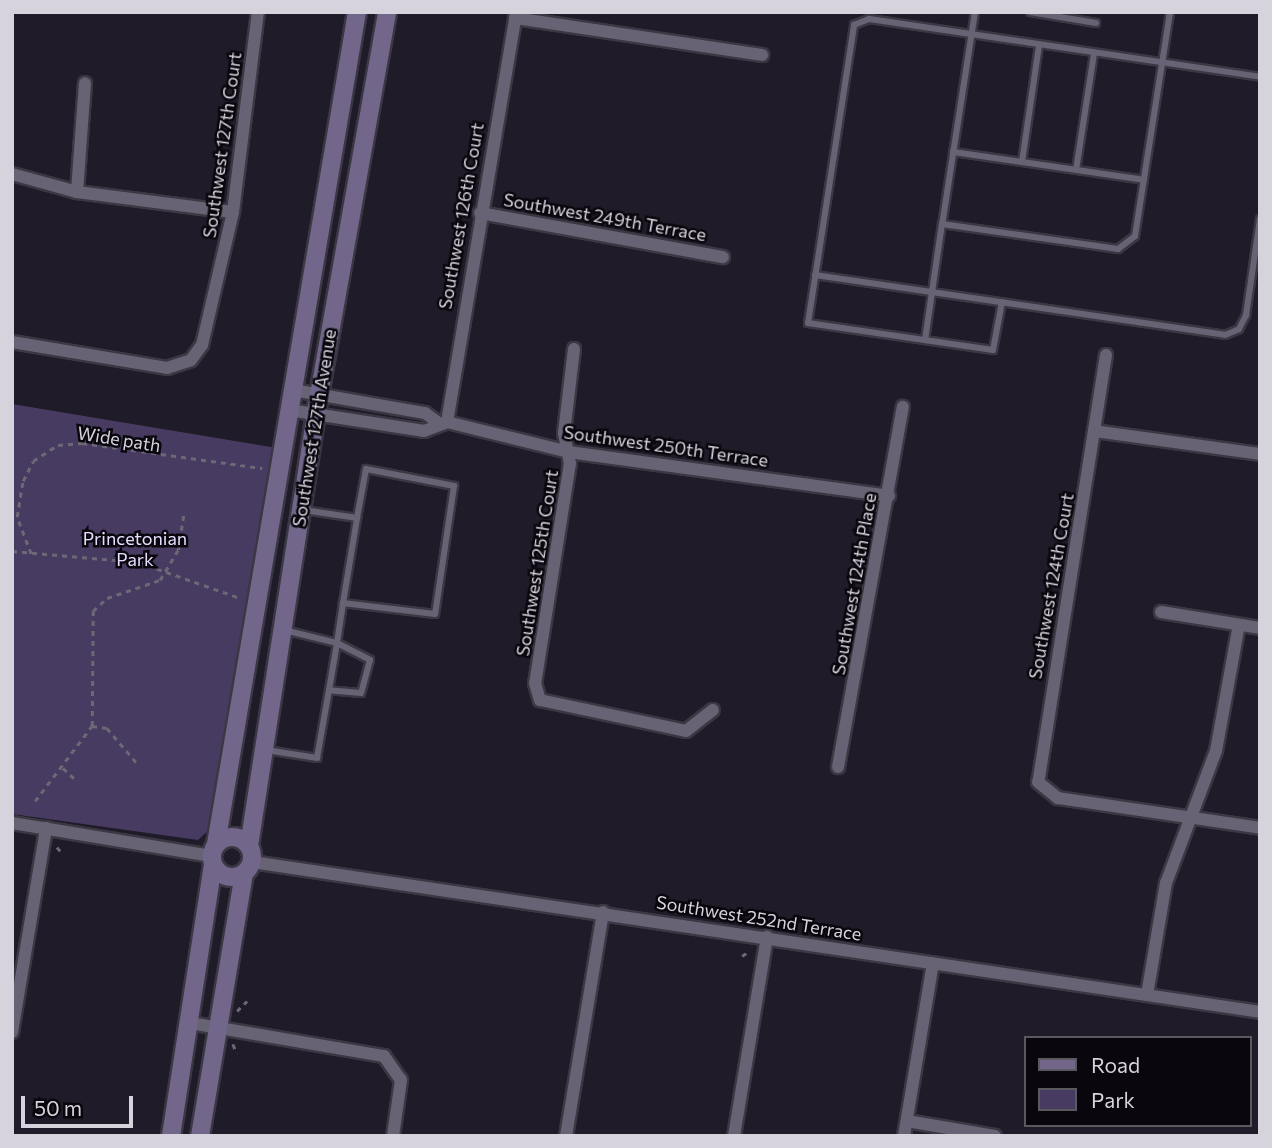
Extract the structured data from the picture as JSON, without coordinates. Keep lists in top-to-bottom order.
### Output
{
  "streets": {
    "street": [
      "Southwest 127th Court",
      "Southwest 126th Court",
      "Southwest 249th Terrace",
      "Southwest 127th Avenue",
      "Southwest 250th Terrace",
      "Southwest 125th Court",
      "Southwest 124th Place",
      "Southwest 124th Court",
      "Southwest 252nd Terrace"
    ],
    "path": ["Wide path"]
  },
  "crossings": [
    ["Southwest 126th Court", "Southwest 249th Terrace"],
    ["Southwest 126th Court", "Southwest 250th Terrace"],
    ["Southwest 127th Avenue", "Southwest 250th Terrace"],
    ["Southwest 127th Avenue", "Southwest 252nd Terrace"],
    ["Southwest 250th Terrace", "Southwest 125th Court"],
    ["Southwest 250th Terrace", "Southwest 124th Place"]
  ],
  "parks": ["Princetonian Park"],
  "legend": ["Road", "Park"],
  "scale_bar": "50 m"
}
